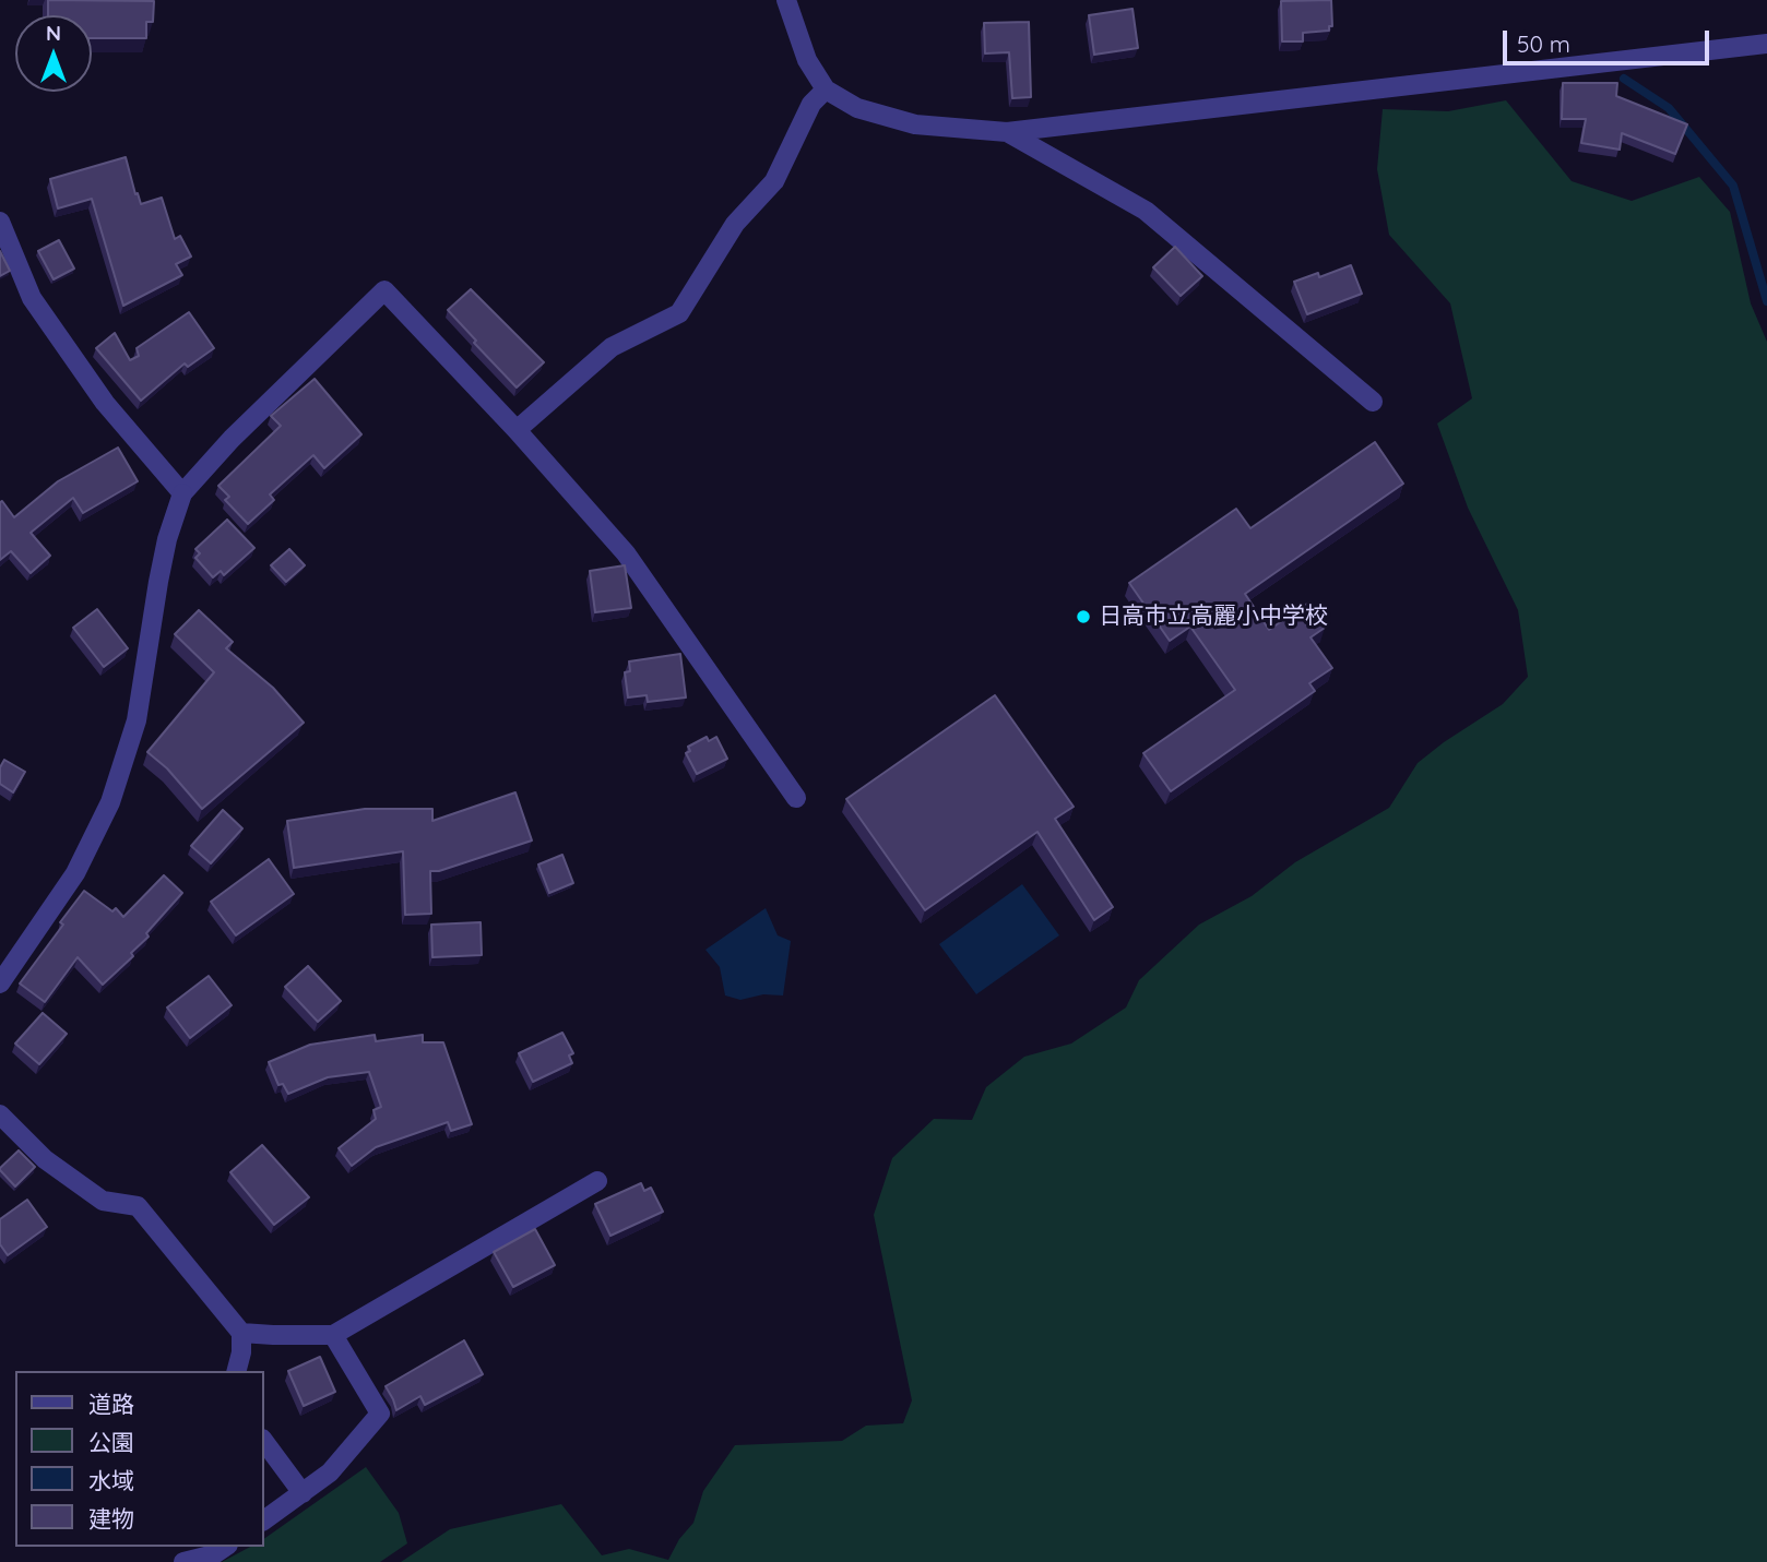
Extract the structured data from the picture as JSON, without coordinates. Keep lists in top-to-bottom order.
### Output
{
  "places": ["日高市立高麗小中学校"],
  "legend": [
    "道路",
    "公園",
    "水域",
    "建物"
  ],
  "scale_bar": "50 m",
  "north": "top"
}
